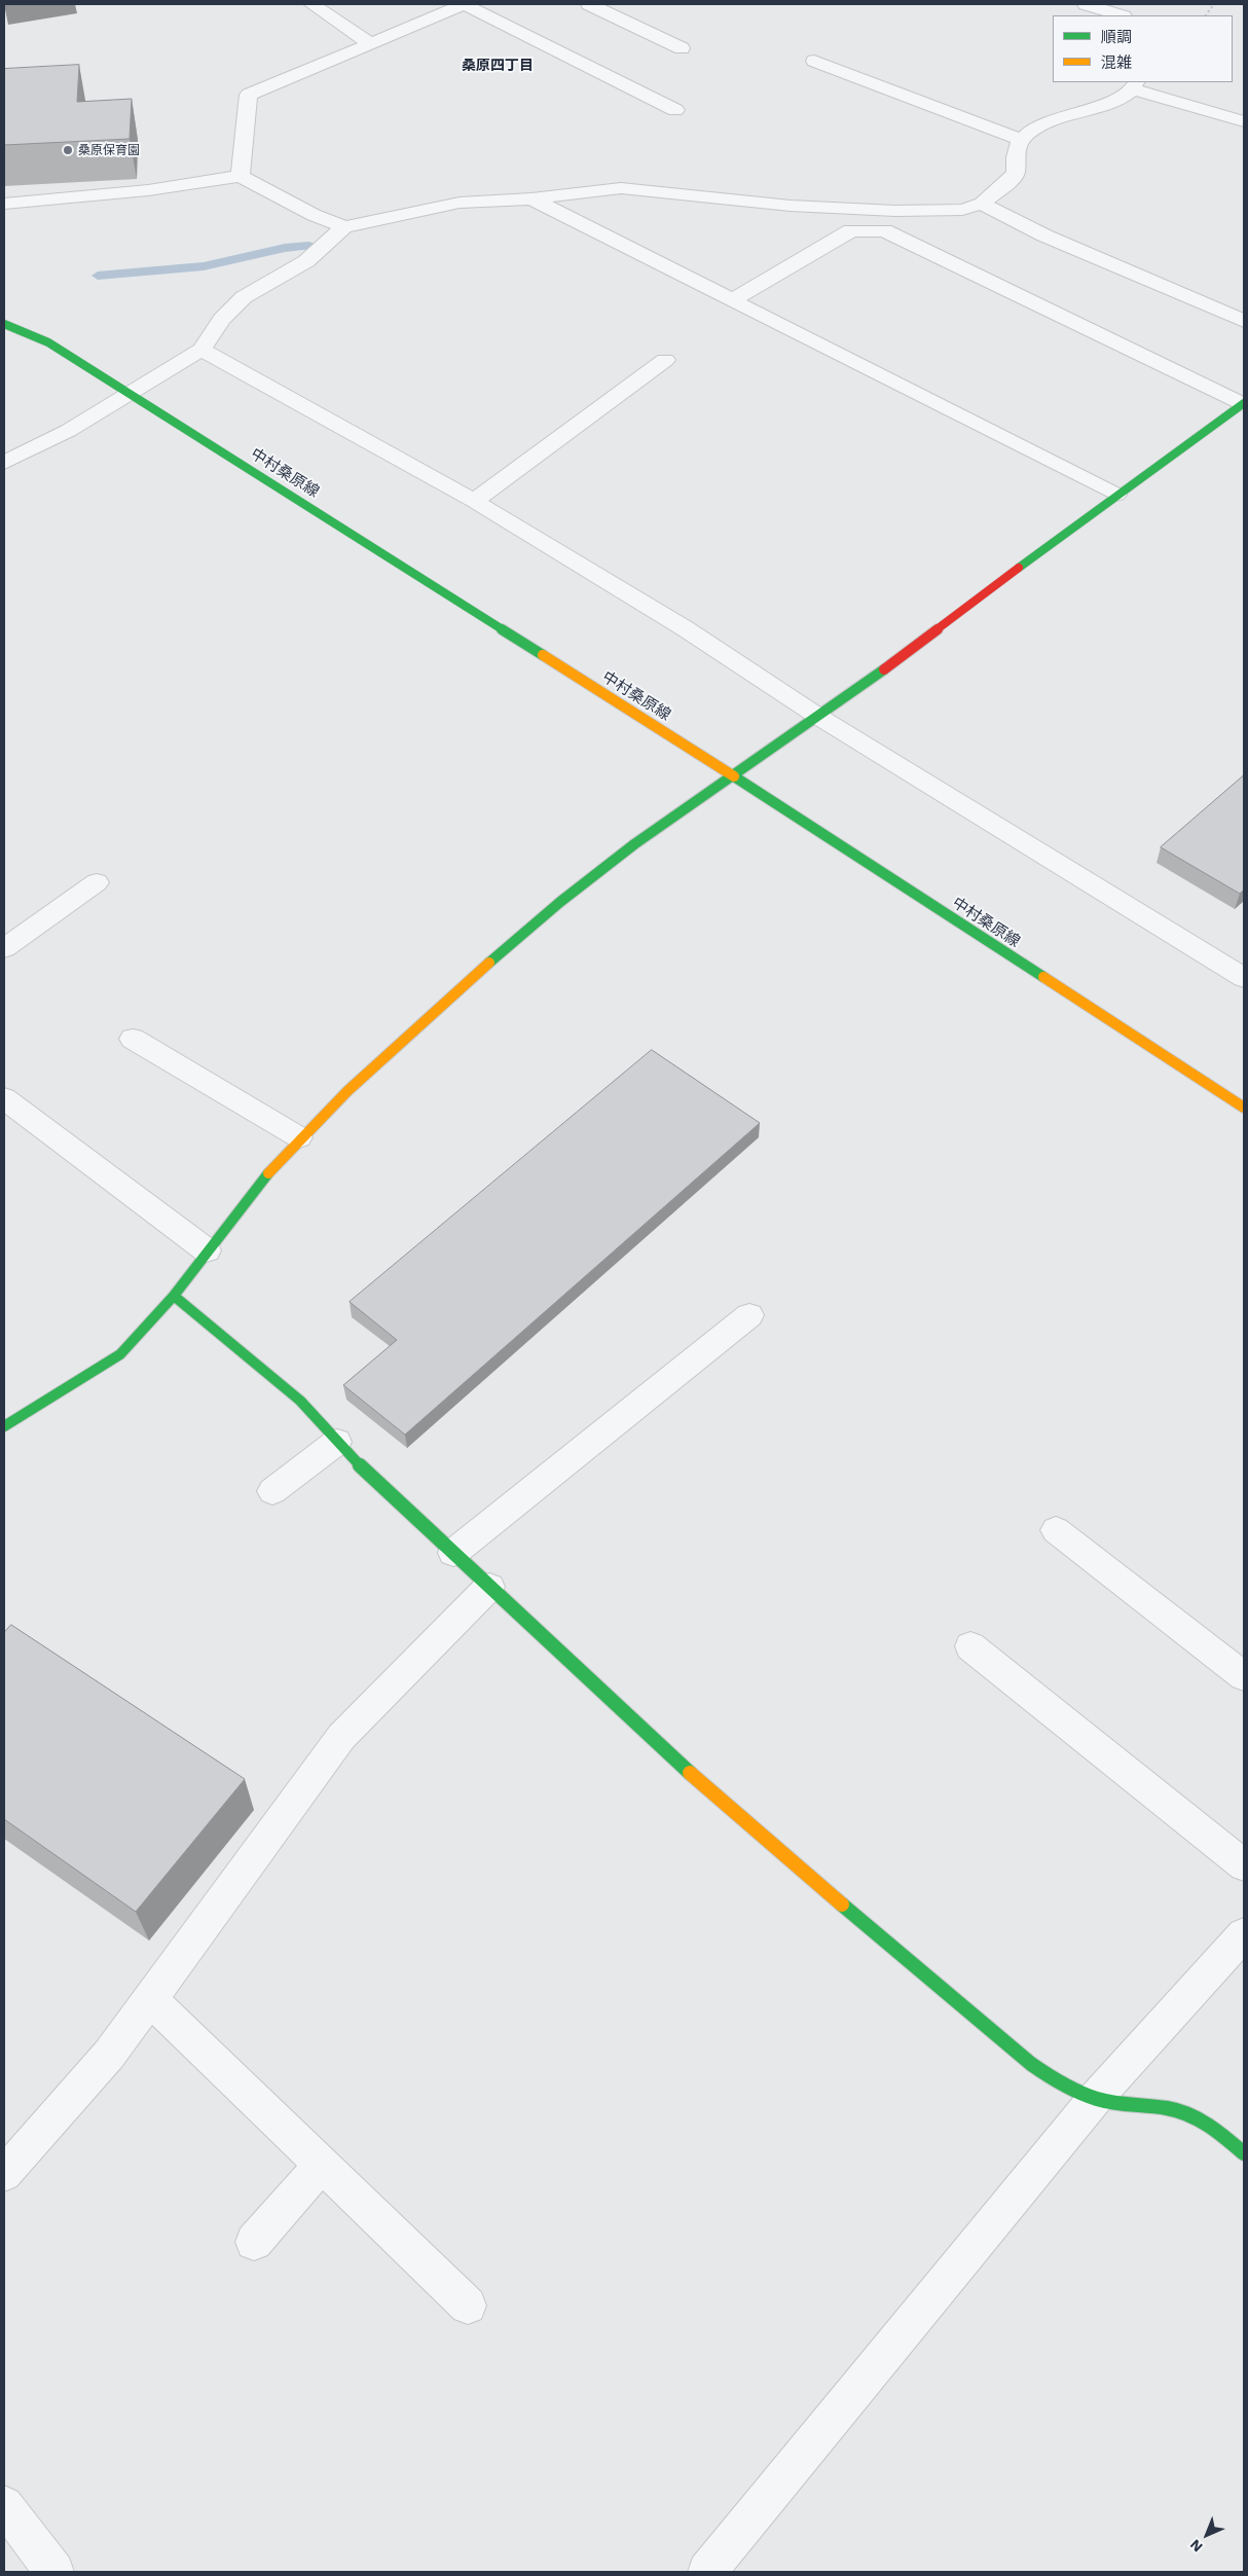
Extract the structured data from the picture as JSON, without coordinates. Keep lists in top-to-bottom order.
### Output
{
  "streets": {
    "street": ["中村桑原線"]
  },
  "districts": ["桑原四丁目"],
  "places": ["桑原保育園"],
  "legend": ["順調", "混雑"],
  "north": "bottom left"
}
